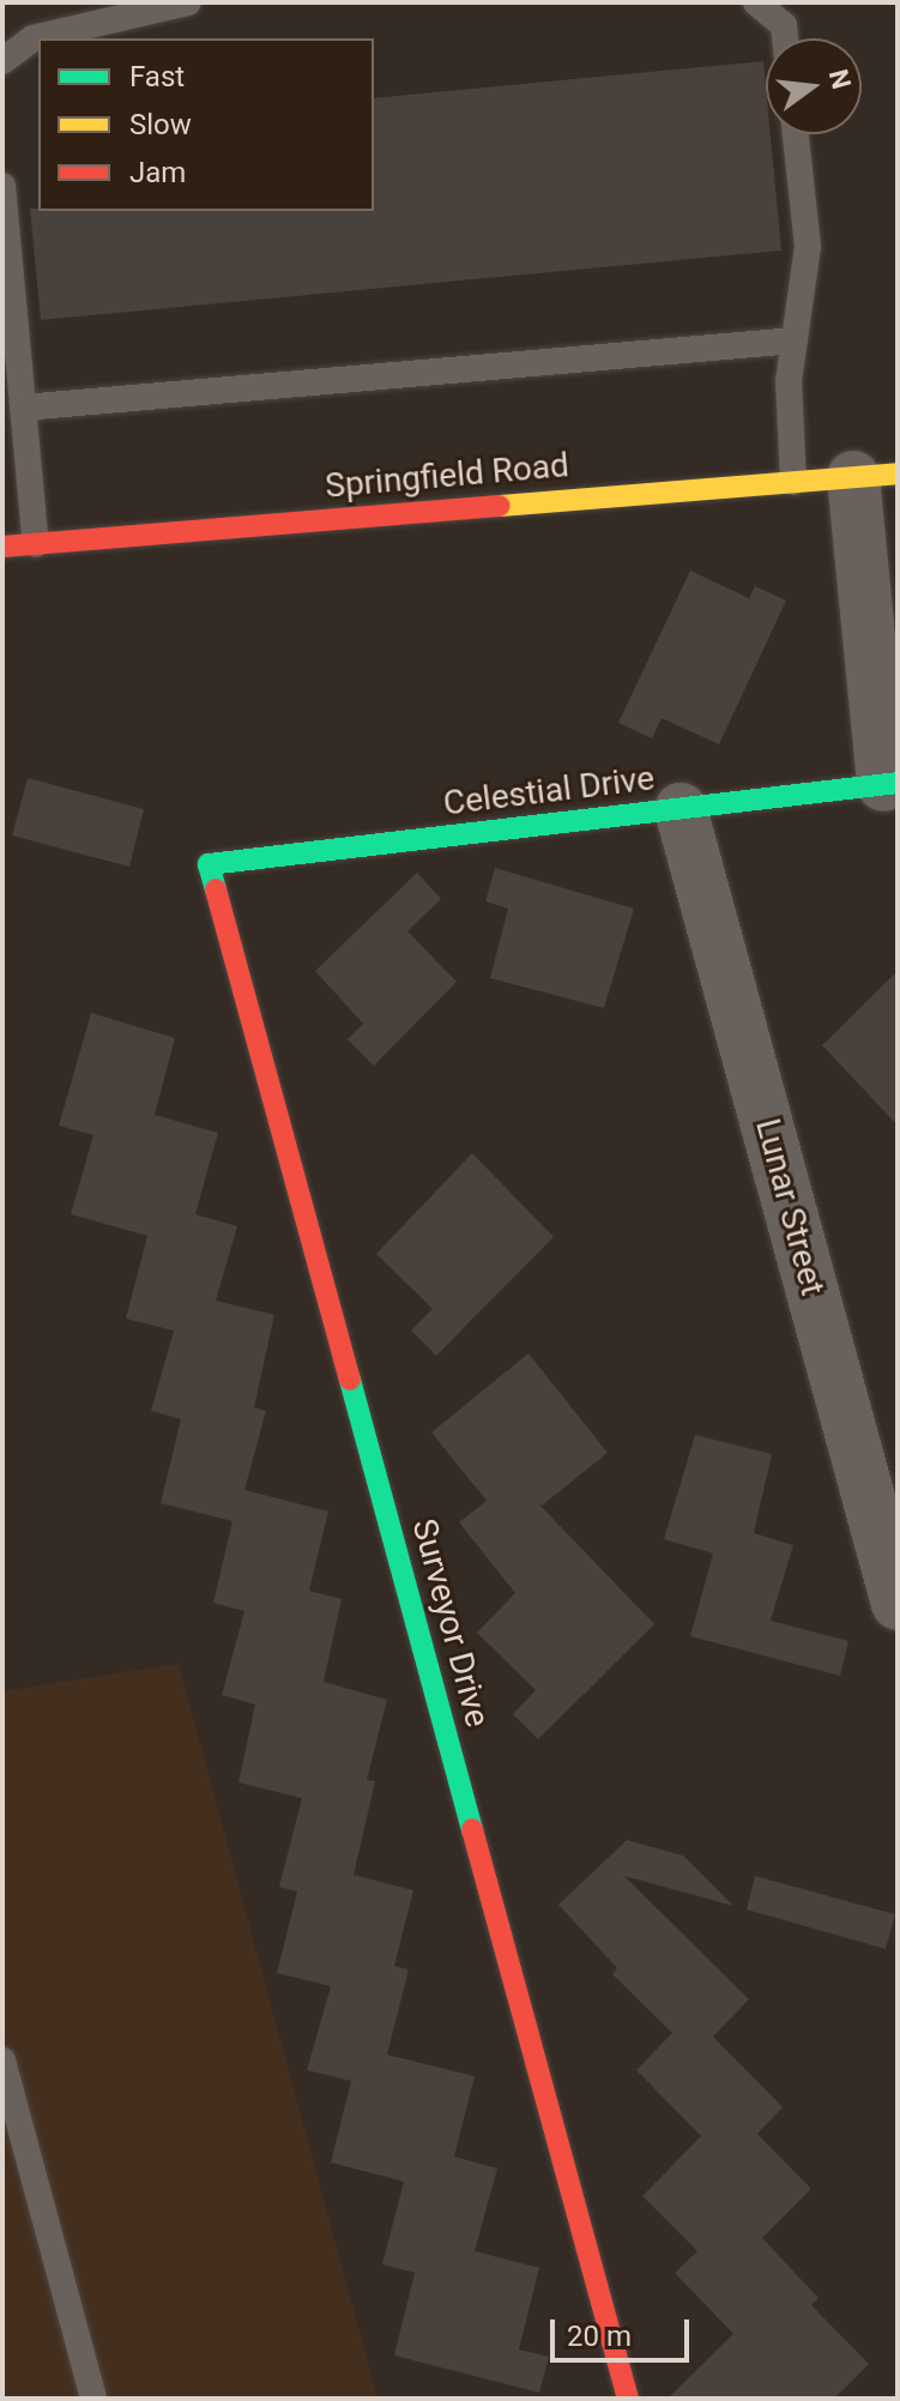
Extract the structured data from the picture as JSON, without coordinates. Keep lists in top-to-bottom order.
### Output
{
  "streets": {
    "street": [
      "Springfield Road",
      "Celestial Drive",
      "Lunar Street",
      "Surveyor Drive"
    ]
  },
  "crossings": [
    ["Celestial Drive", "Lunar Street"],
    ["Celestial Drive", "Surveyor Drive"]
  ],
  "legend": ["Fast", "Slow", "Jam"],
  "scale_bar": "20 m",
  "north": "right"
}
